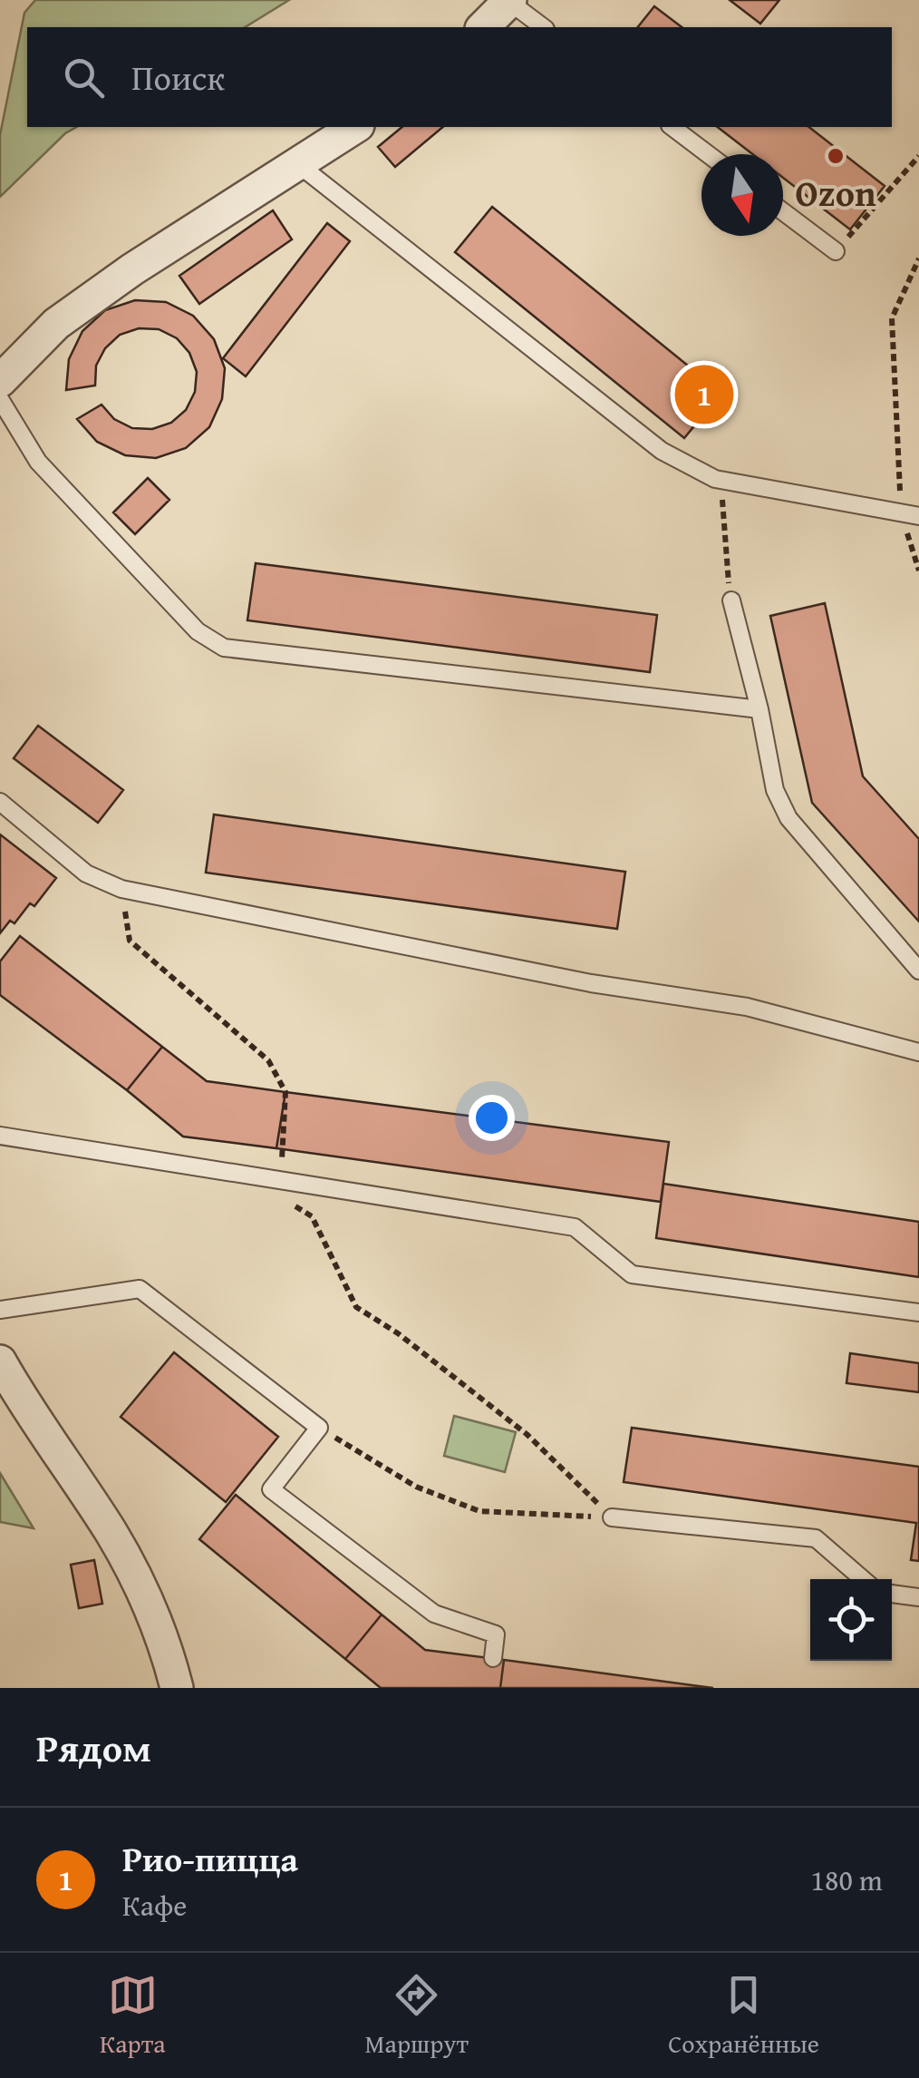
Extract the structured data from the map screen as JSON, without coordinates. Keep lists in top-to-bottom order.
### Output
{
  "places": ["Ozon"],
  "north": "bottom",
  "page": {
    "search": "Поиск",
    "pins": "1",
    "heading": "Рядом",
    "list": [
      {
        "mark": "1",
        "name": "Рио-пицца",
        "note": "Кафе",
        "value": "180 m"
      }
    ],
    "nav": ["Карта", "Маршрут", "Сохранённые"]
  }
}
